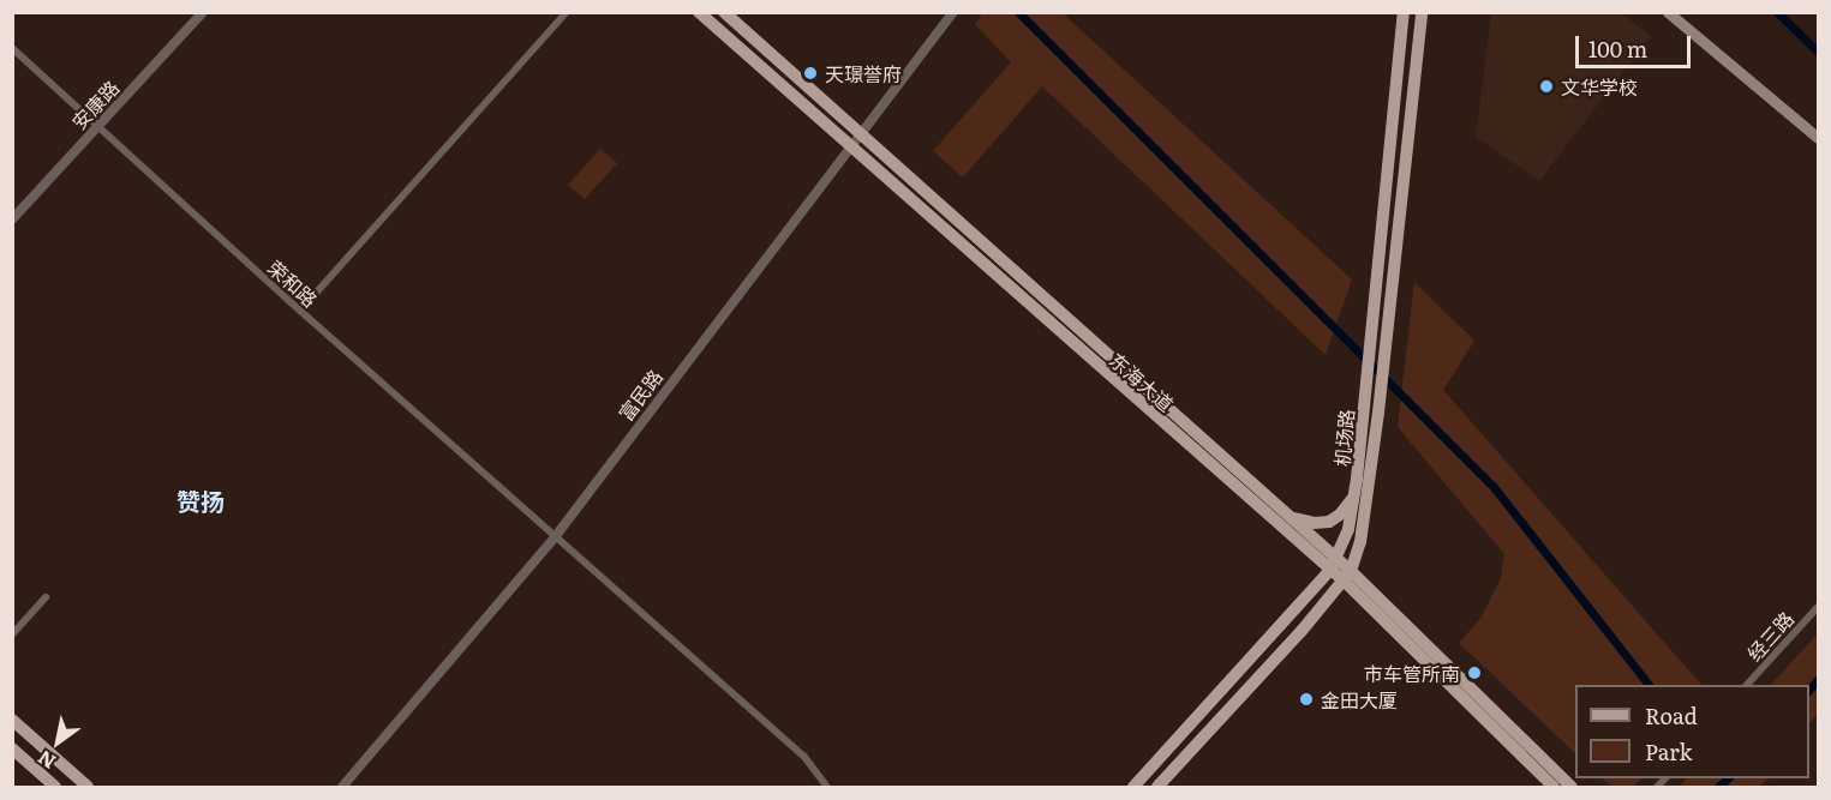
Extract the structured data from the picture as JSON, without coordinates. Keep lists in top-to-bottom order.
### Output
{
  "streets": {
    "main road": ["东海大道", "机场路"],
    "street": [
      "安康路",
      "荣和路",
      "富民路",
      "经三路"
    ]
  },
  "crossings": [
    ["安康路", "荣和路"],
    ["荣和路", "富民路"],
    ["东海大道", "富民路"],
    ["东海大道", "机场路"]
  ],
  "districts": ["赞扬"],
  "places": [
    "天璟誉府",
    "文华学校",
    "市车管所南",
    "金田大厦"
  ],
  "legend": ["Road", "Park"],
  "scale_bar": "100 m",
  "north": "bottom left"
}
